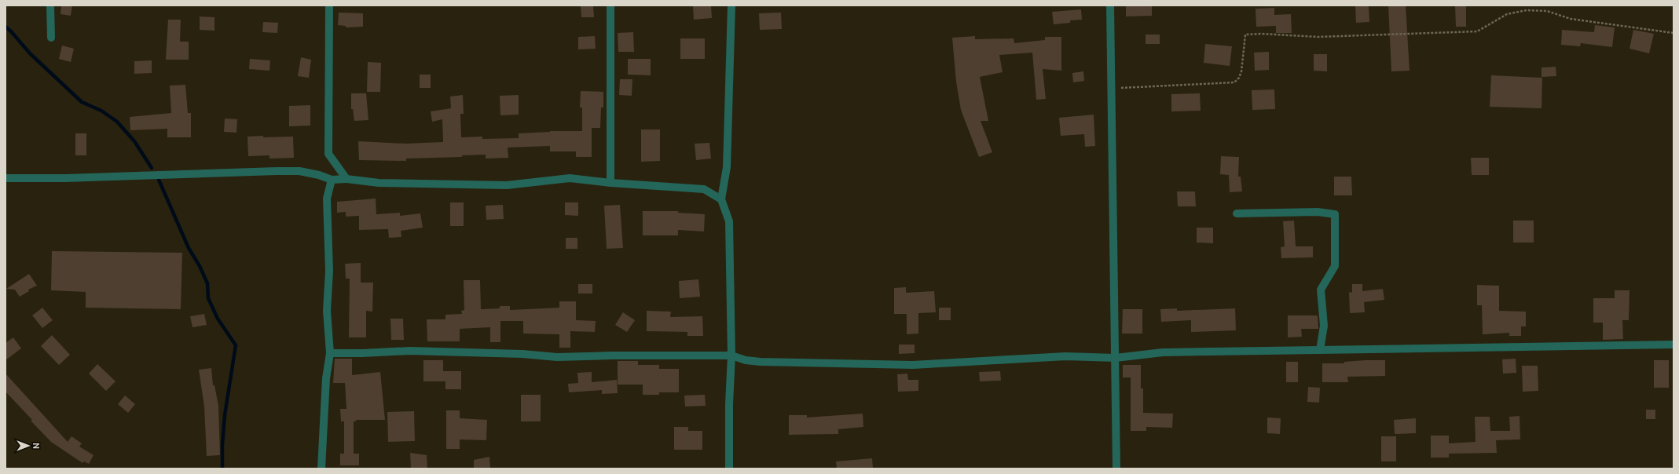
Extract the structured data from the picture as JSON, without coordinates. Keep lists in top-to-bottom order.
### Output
{
  "north": "right"
}
